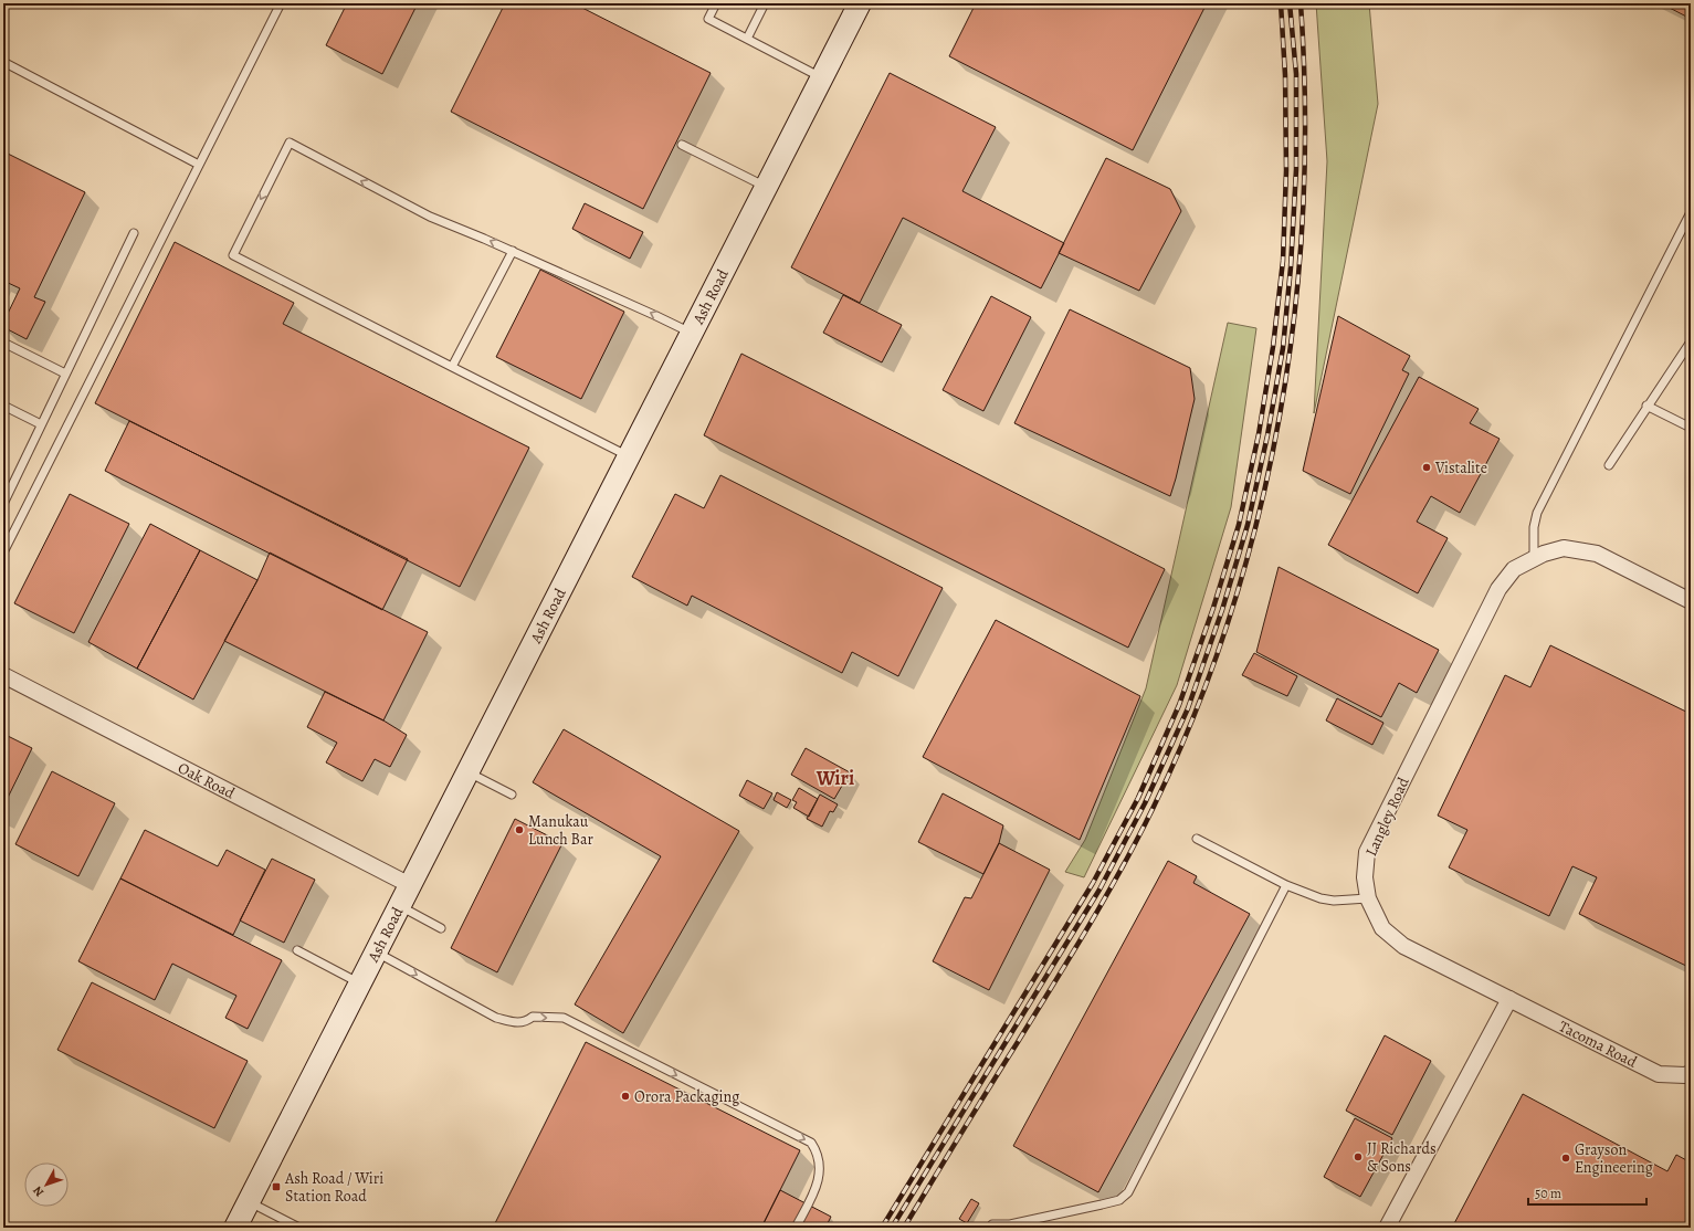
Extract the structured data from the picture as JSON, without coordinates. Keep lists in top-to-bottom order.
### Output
{
  "streets": {
    "main road": ["Ash Road"],
    "street": ["Oak Road", "Langley Road", "Tacoma Road"]
  },
  "crossings": [
    ["Ash Road", "Oak Road"],
    ["Langley Road", "Tacoma Road"]
  ],
  "districts": ["Wiri"],
  "places": {
    "other": [
      "Vistalite",
      "Manukau Lunch Bar",
      "Orora Packaging",
      "JJ Richards & Sons",
      "Grayson Engineering"
    ],
    "transit": ["Ash Road / Wiri Station Road"]
  },
  "scale_bar": "50 m",
  "north": "bottom left"
}
